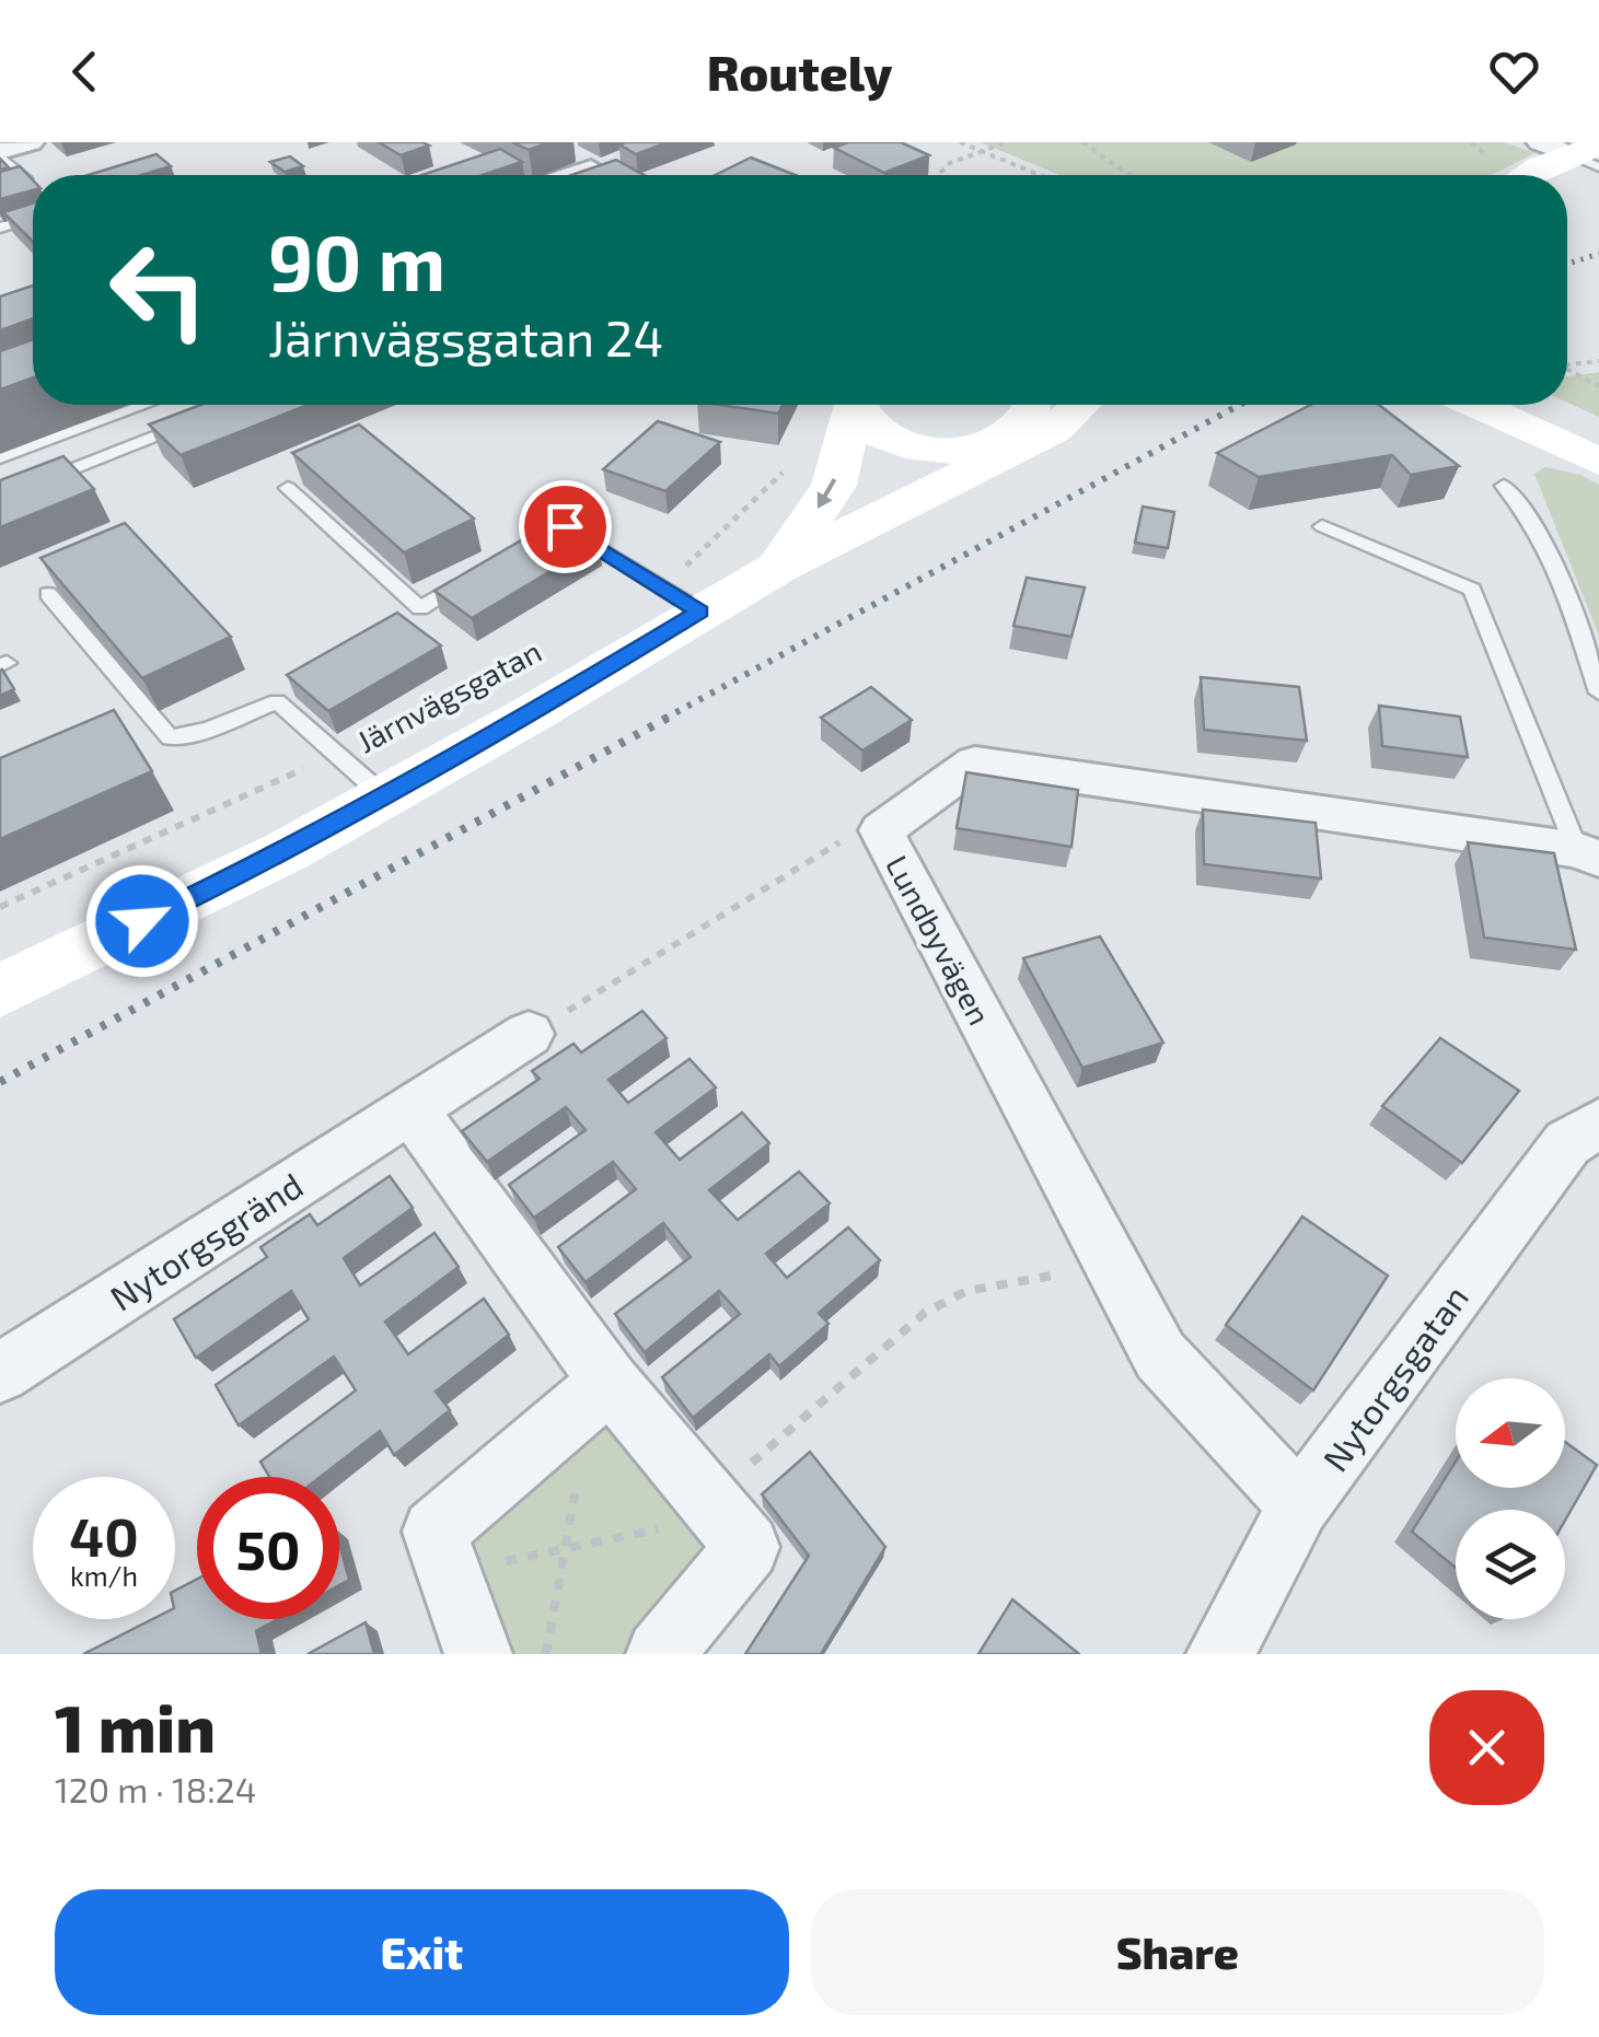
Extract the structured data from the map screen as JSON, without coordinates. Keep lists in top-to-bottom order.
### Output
{
  "streets": {
    "main road": ["Järnvägsgatan"],
    "street": ["Lundbyvägen", "Nytorgsgränd", "Nytorgsgatan"]
  },
  "crossings": [
    ["Lundbyvägen", "Nytorgsgatan"]
  ],
  "north": "left",
  "page": {
    "header": "Routely",
    "turn": ["90 m", "Järnvägsgatan 24"],
    "speed": "40 km/h",
    "limit": "50",
    "heading": ["1 min", "120 m · 18:24"],
    "buttons": ["Exit", "Share"]
  }
}
